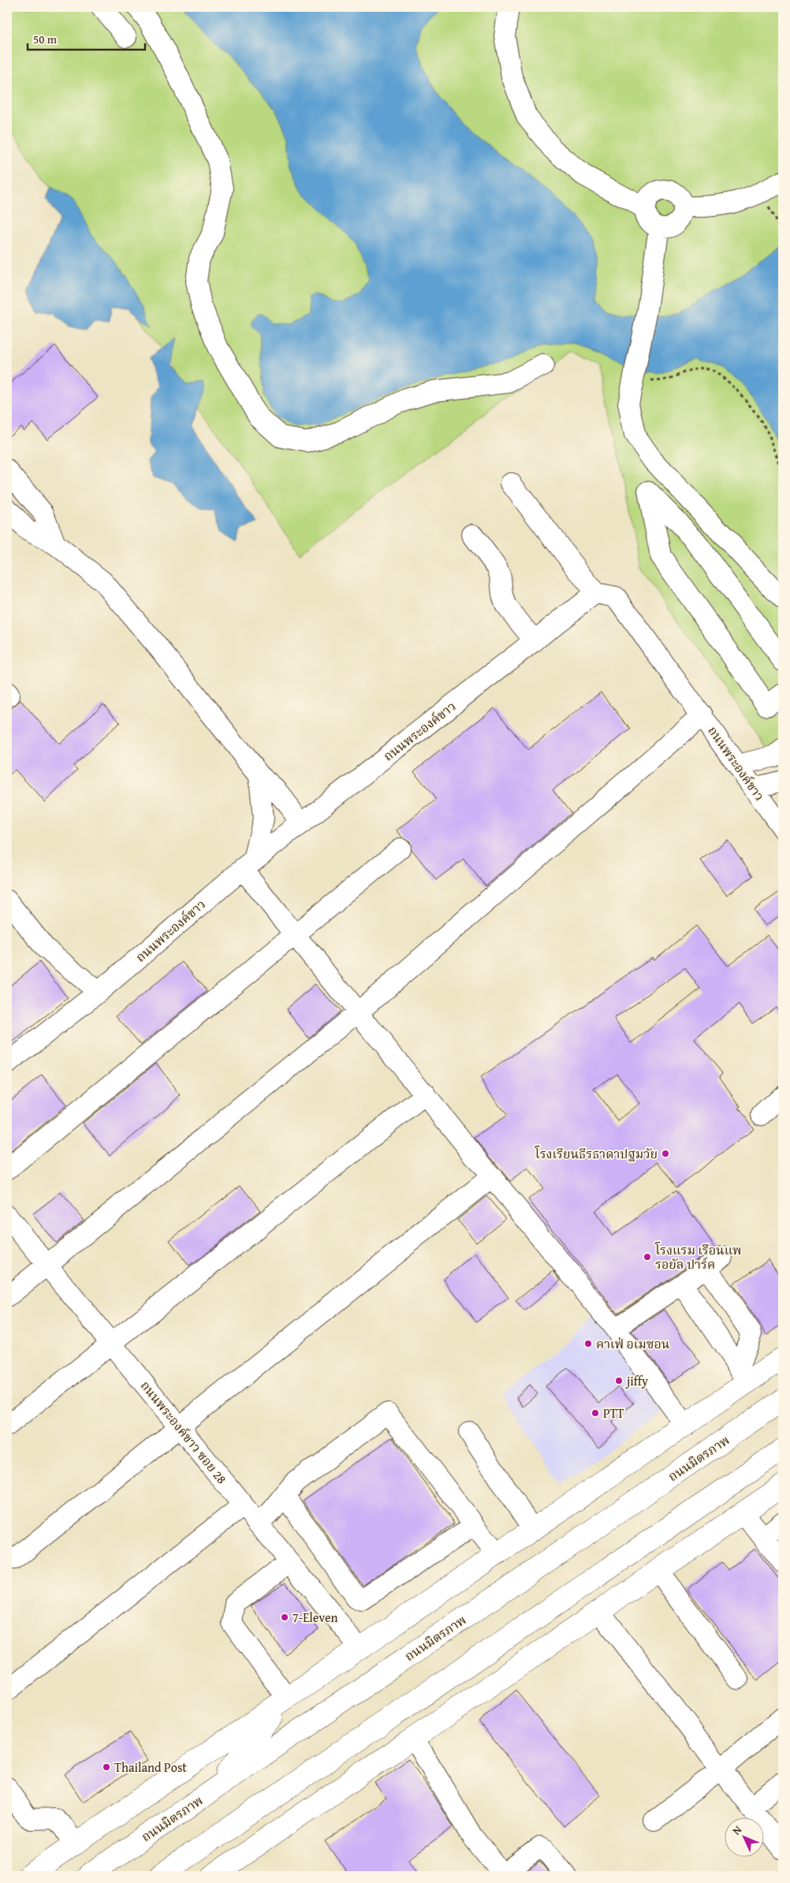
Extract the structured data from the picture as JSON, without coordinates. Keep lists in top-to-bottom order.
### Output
{
  "streets": {
    "main road": ["ถนนมิตรภาพ"],
    "street": ["ถนนพระองค์ขาว", "ถนนพระองค์ขาว ซอย 28"]
  },
  "places": [
    "โรงเรียนธีรธาดาปฐมวัย",
    "โรงแรม เรือนแพ รอยัล ปาร์ค",
    "คาเฟ่ อเมซอน",
    "jiffy",
    "PTT",
    "7-Eleven",
    "Thailand Post"
  ],
  "scale_bar": "50 m",
  "north": "top left"
}
